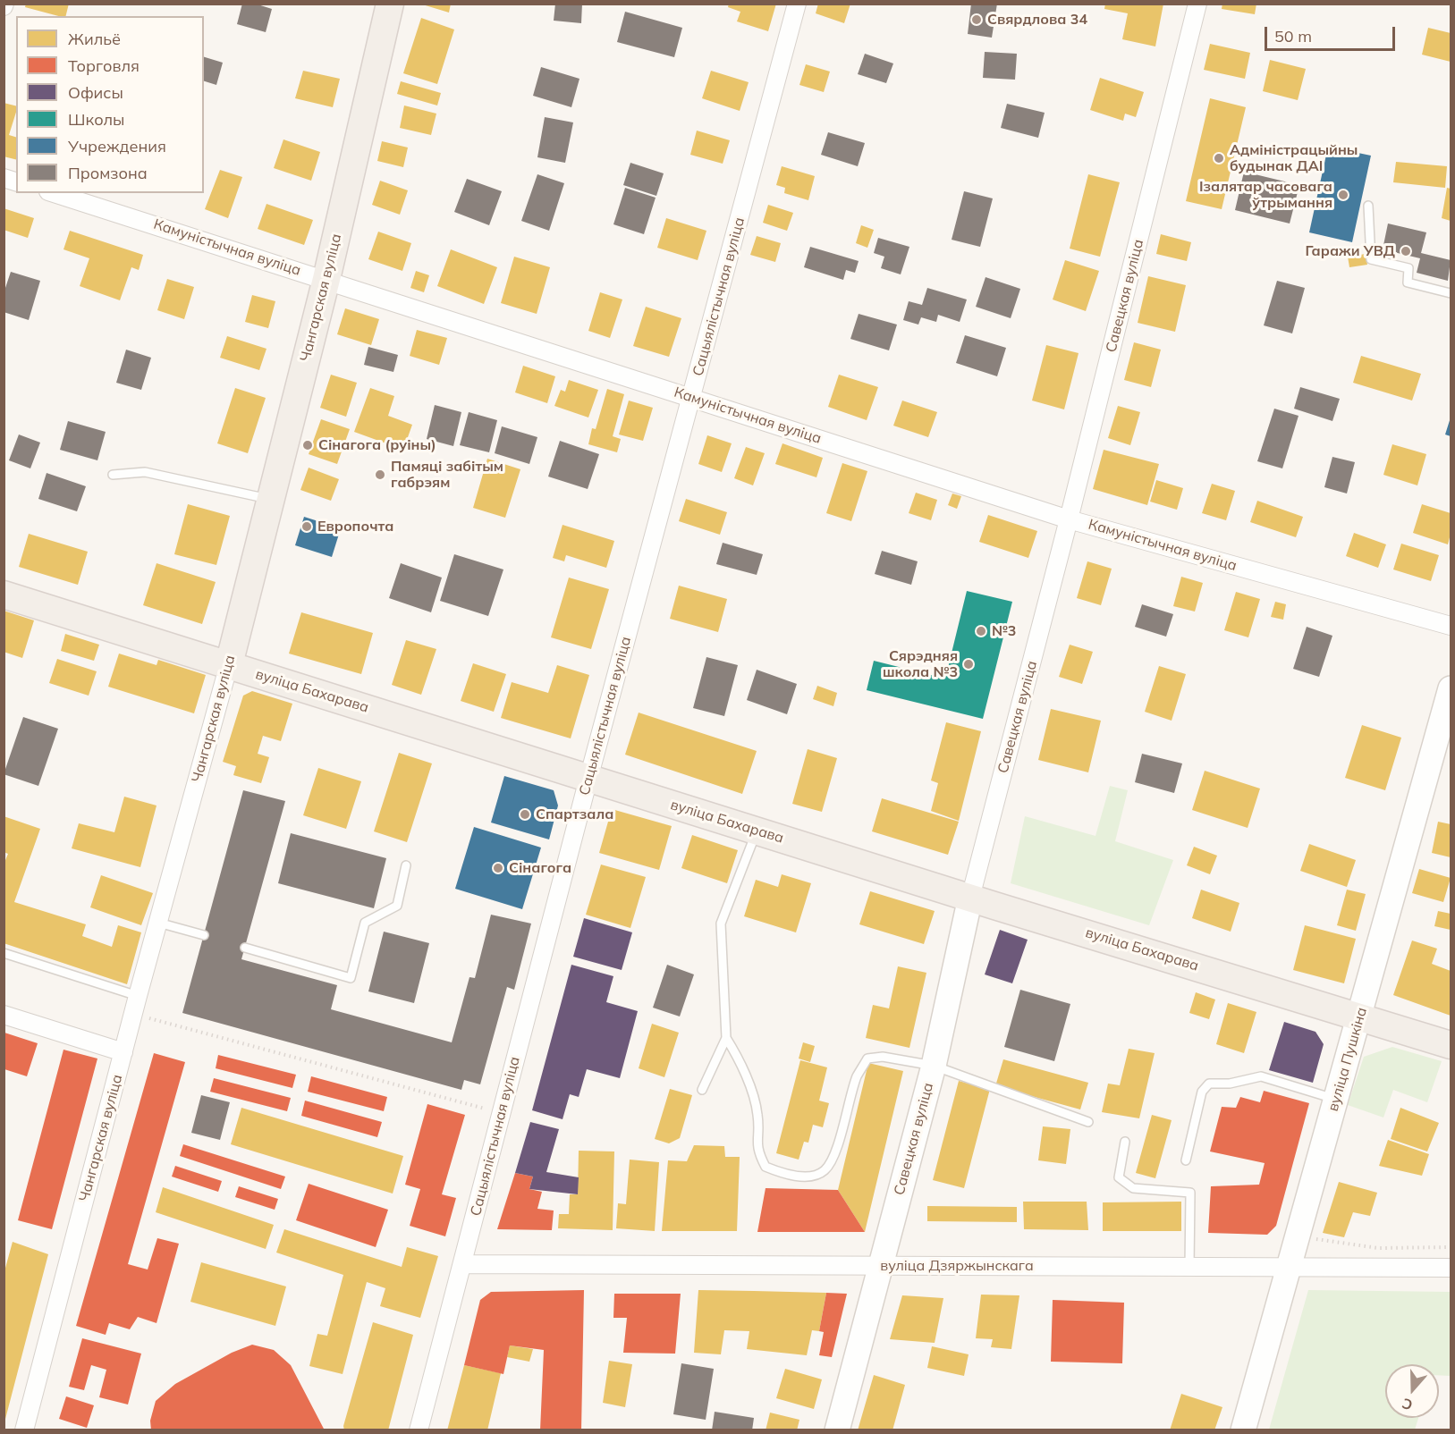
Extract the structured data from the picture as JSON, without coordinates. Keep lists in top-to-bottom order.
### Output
{
  "streets": {
    "main road": [
      "Савецкая вуліца",
      "Чангарская вуліца",
      "вуліца Бахарава",
      "вуліца Пушкіна"
    ],
    "street": ["Камуністычная вуліца", "Сацыялістычная вуліца", "вуліца Дзяржынскага"]
  },
  "crossings": [
    ["Камуністычная вуліца", "Савецкая вуліца"],
    ["Камуністычная вуліца", "Сацыялістычная вуліца"],
    ["Камуністычная вуліца", "Чангарская вуліца"],
    ["Савецкая вуліца", "вуліца Бахарава"],
    ["Савецкая вуліца", "вуліца Дзяржынскага"],
    ["Сацыялістычная вуліца", "вуліца Бахарава"],
    ["Сацыялістычная вуліца", "вуліца Дзяржынскага"],
    ["Чангарская вуліца", "вуліца Бахарава"],
    ["вуліца Бахарава", "вуліца Пушкіна"],
    ["вуліца Пушкіна", "вуліца Дзяржынскага"]
  ],
  "places": [
    "Свярдлова 34",
    "Адміністрацыйны будынак ДАІ",
    "Ізалятар часовага ўтрымання",
    "Гаражи УВД",
    "Сінагога (руіны)",
    "Памяці забітым габрэям",
    "Европочта",
    "№3",
    "Сярэдняя школа №3",
    "Спартзала",
    "Сінагога"
  ],
  "legend": [
    "Жильё",
    "Торговля",
    "Офисы",
    "Школы",
    "Учреждения",
    "Промзона"
  ],
  "scale_bar": "50 m",
  "north": "bottom"
}
